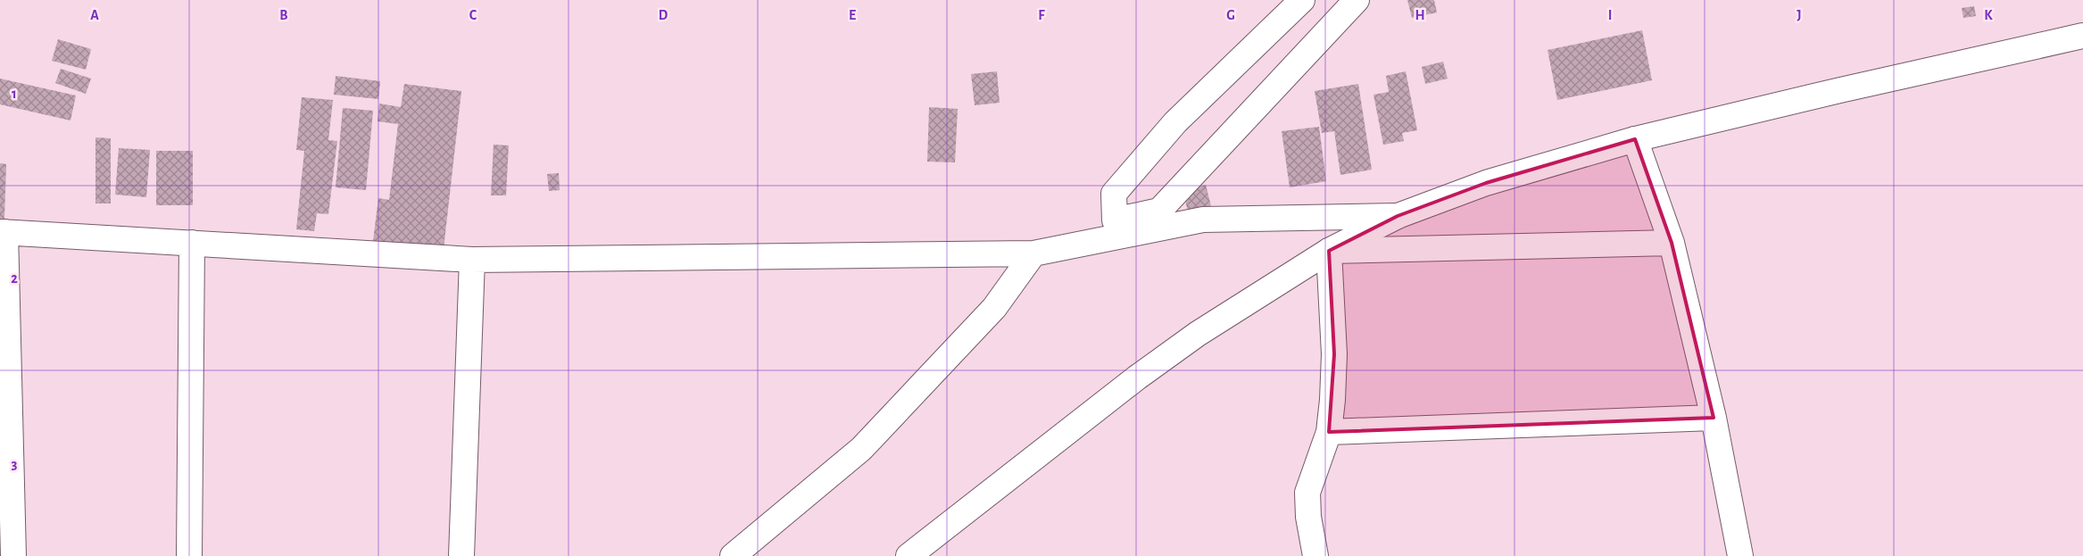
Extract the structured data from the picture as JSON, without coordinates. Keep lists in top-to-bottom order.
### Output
{
  "grid": {
    "columns": [
      "A",
      "B",
      "C",
      "D",
      "E",
      "F",
      "G",
      "H",
      "I",
      "J",
      "K"
    ],
    "rows": ["1", "2", "3"]
  }
}
